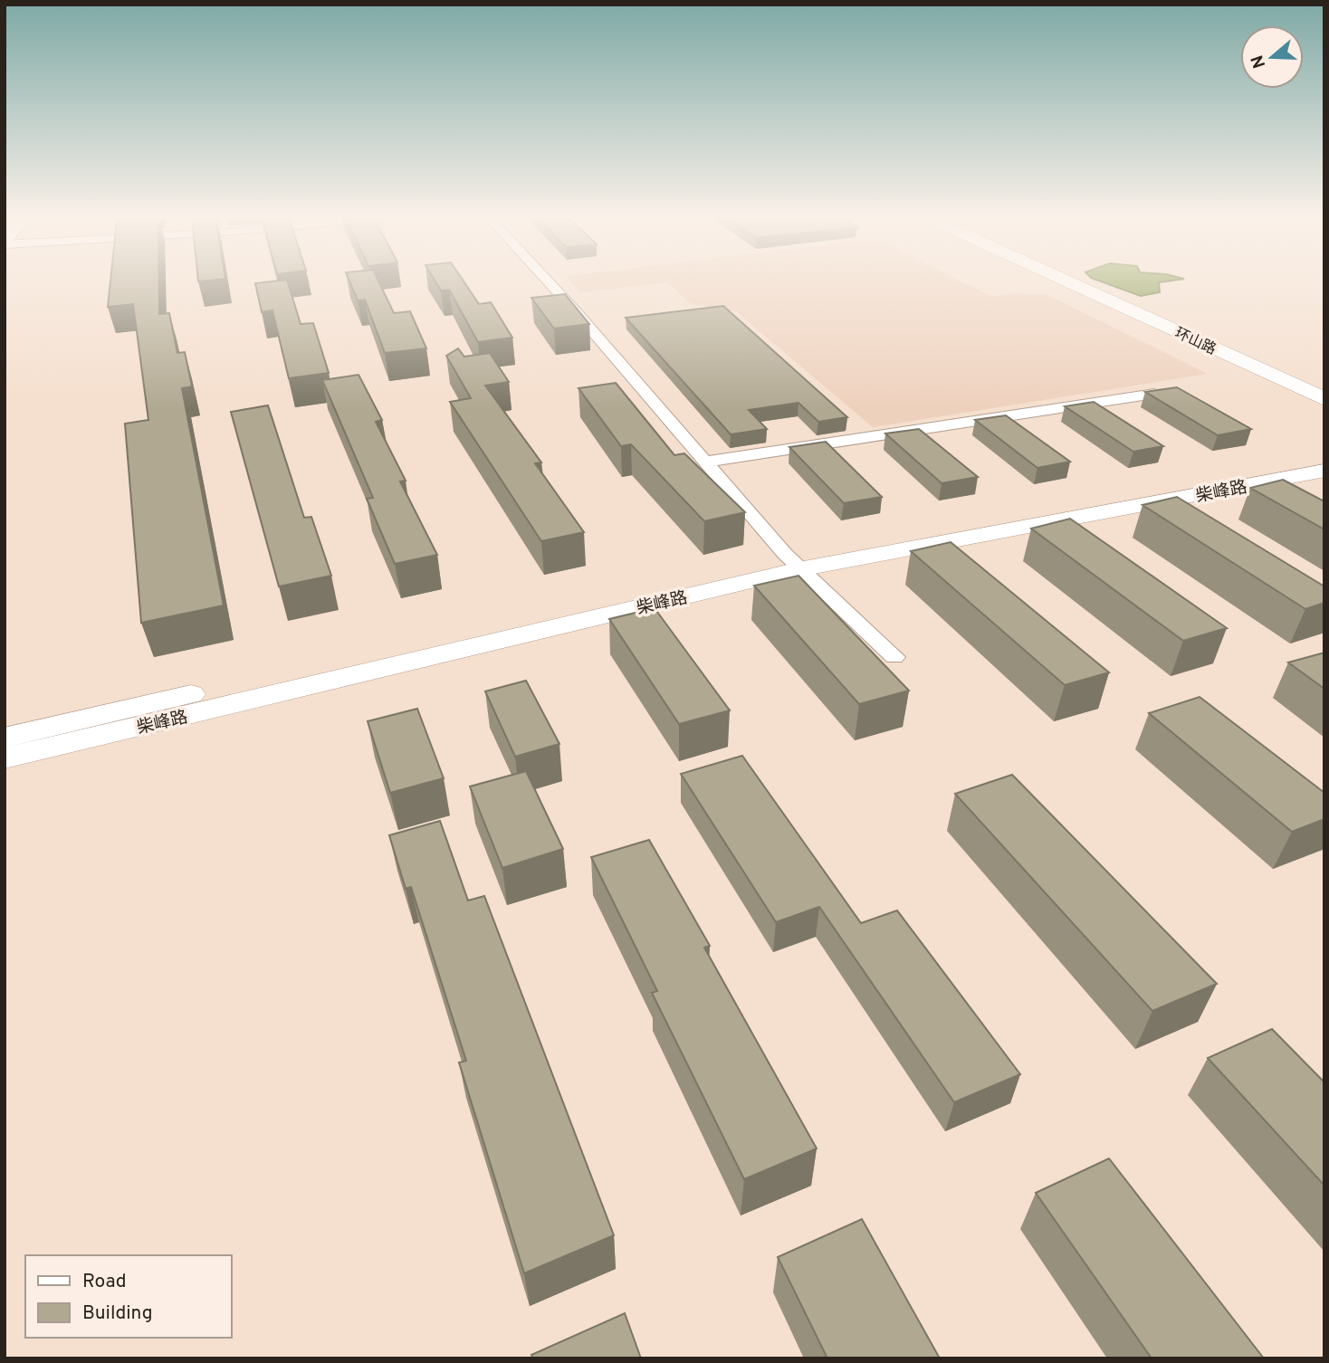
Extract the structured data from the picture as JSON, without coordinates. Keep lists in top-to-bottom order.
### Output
{
  "streets": {
    "main road": ["环山路"],
    "street": ["柴峰路"]
  },
  "legend": ["Road", "Building"],
  "north": "left"
}
